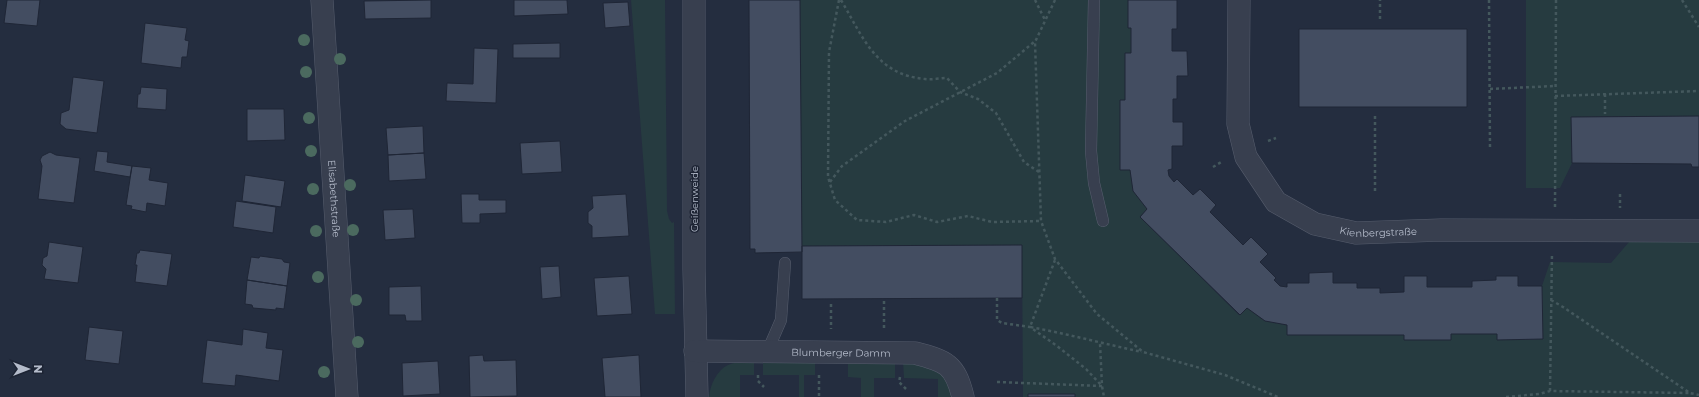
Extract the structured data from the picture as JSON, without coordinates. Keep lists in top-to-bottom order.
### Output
{
  "streets": {
    "street": [
      "Elisabethstraße",
      "Geißenweide",
      "Kienbergstraße",
      "Blumberger Damm"
    ]
  },
  "crossings": [
    ["Geißenweide", "Blumberger Damm"]
  ],
  "north": "right"
}
